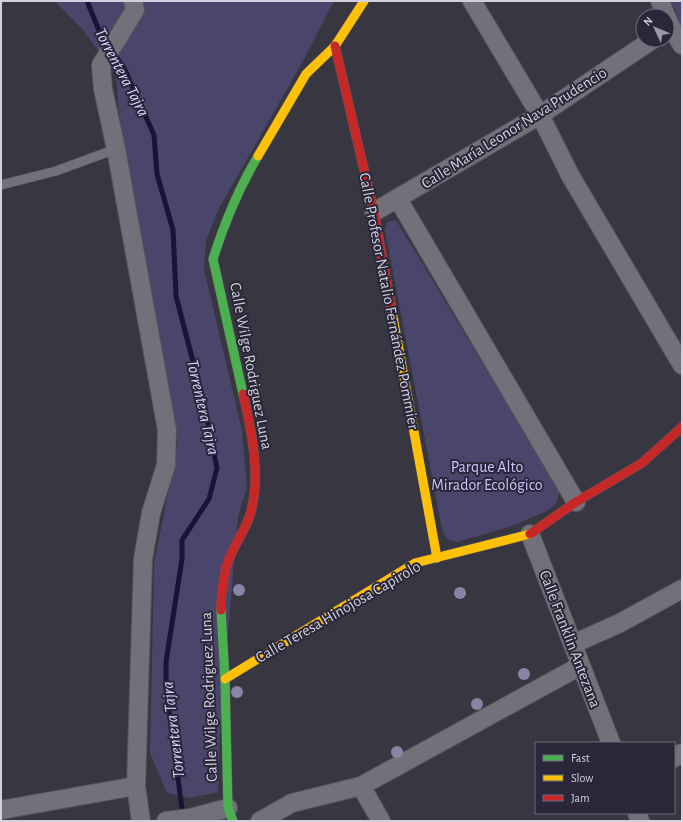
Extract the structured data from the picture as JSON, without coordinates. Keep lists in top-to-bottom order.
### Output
{
  "streets": {
    "street": [
      "Calle María Leonor Nava Prudencio",
      "Calle Profesor Natalio Fernández Pommier",
      "Calle Wilge Rodriguez Luna",
      "Calle Teresa Hinojosa Capirolo",
      "Calle Franklin Antezana"
    ]
  },
  "crossings": [
    ["Calle María Leonor Nava Prudencio", "Calle Profesor Natalio Fernández Pommier"],
    ["Calle Profesor Natalio Fernández Pommier", "Calle Wilge Rodriguez Luna"],
    ["Calle Profesor Natalio Fernández Pommier", "Calle Teresa Hinojosa Capirolo"],
    ["Calle Wilge Rodriguez Luna", "Calle Teresa Hinojosa Capirolo"],
    ["Calle Teresa Hinojosa Capirolo", "Calle Franklin Antezana"]
  ],
  "water": ["Torrentera Tajra"],
  "parks": ["Parque Alto Mirador Ecológico"],
  "legend": ["Fast", "Slow", "Jam"],
  "north": "top left"
}
